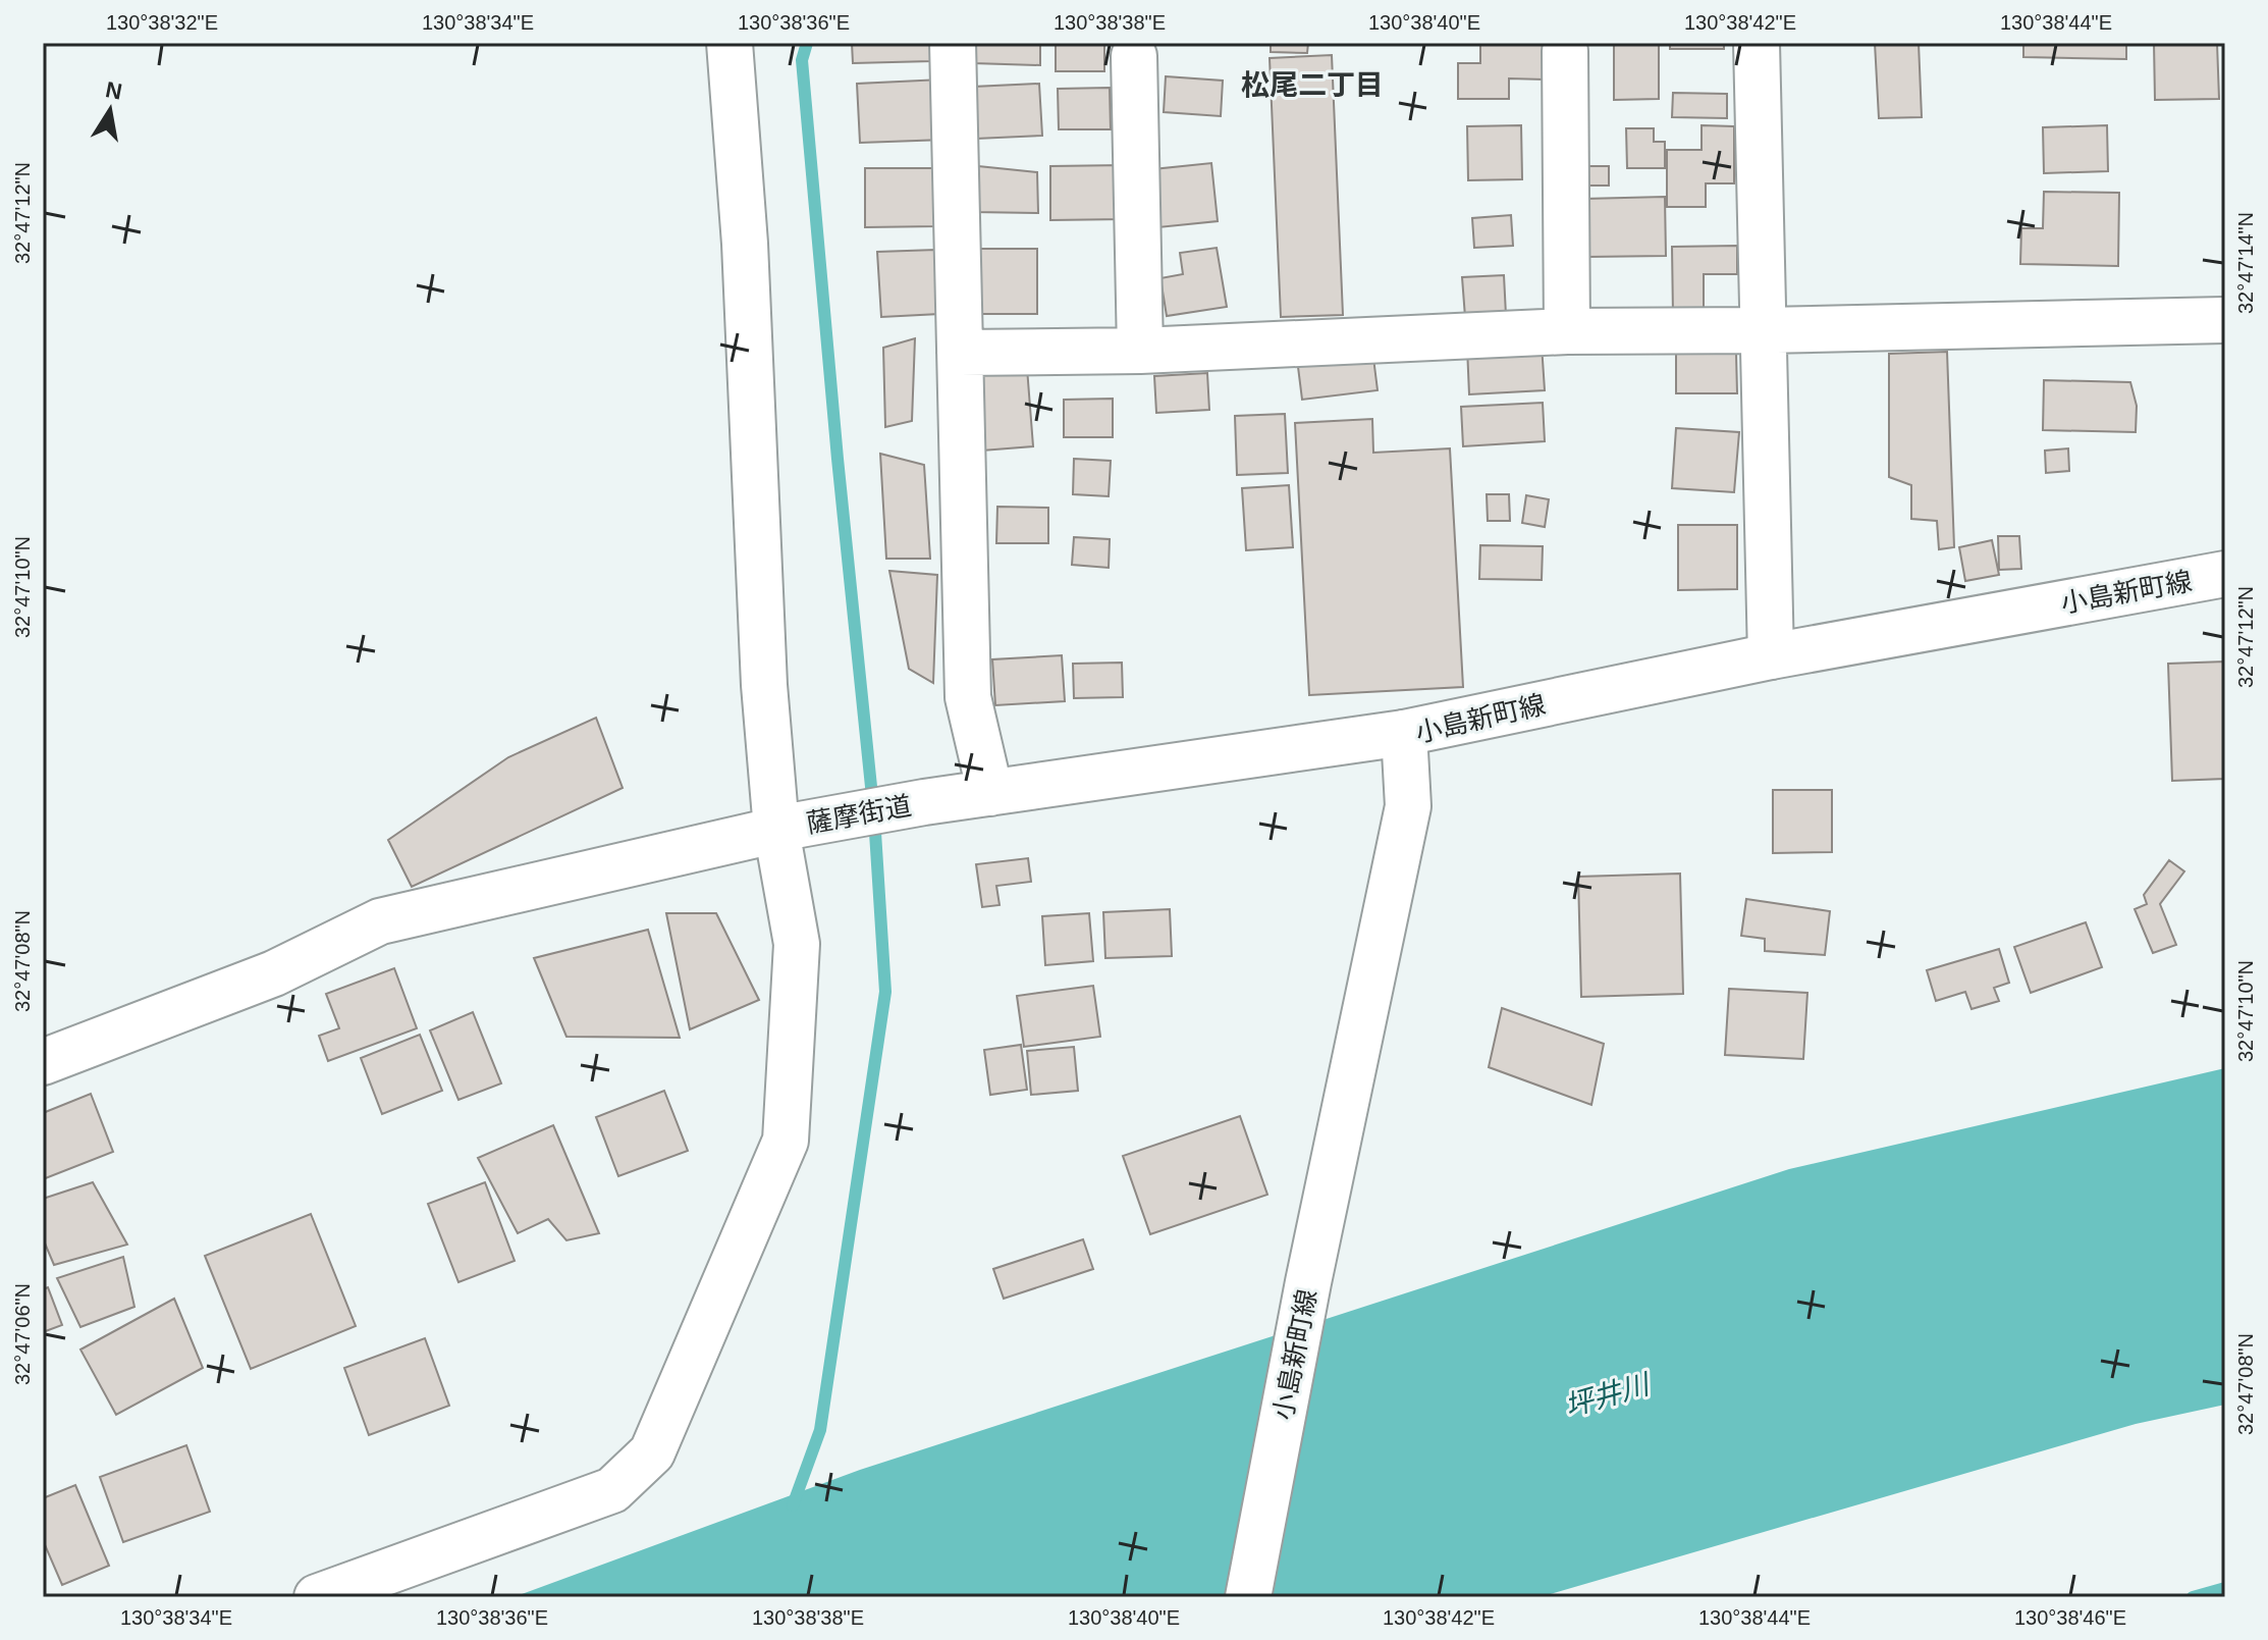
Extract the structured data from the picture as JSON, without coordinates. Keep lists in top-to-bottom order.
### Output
{
  "streets": {
    "street": ["小島新町線", "薩摩街道"]
  },
  "crossings": [
    ["小島新町線", "薩摩街道"]
  ],
  "districts": ["松尾二丁目"],
  "water": ["坪井川"],
  "north": "top",
  "coordinates": [
    "130°38'32\"E",
    "130°38'34\"E",
    "130°38'36\"E",
    "130°38'38\"E",
    "130°38'40\"E",
    "130°38'42\"E",
    "130°38'44\"E",
    "32°47'12\"N",
    "32°47'14\"N",
    "32°47'10\"N",
    "32°47'08\"N",
    "32°47'06\"N",
    "130°38'46\"E"
  ]
}
